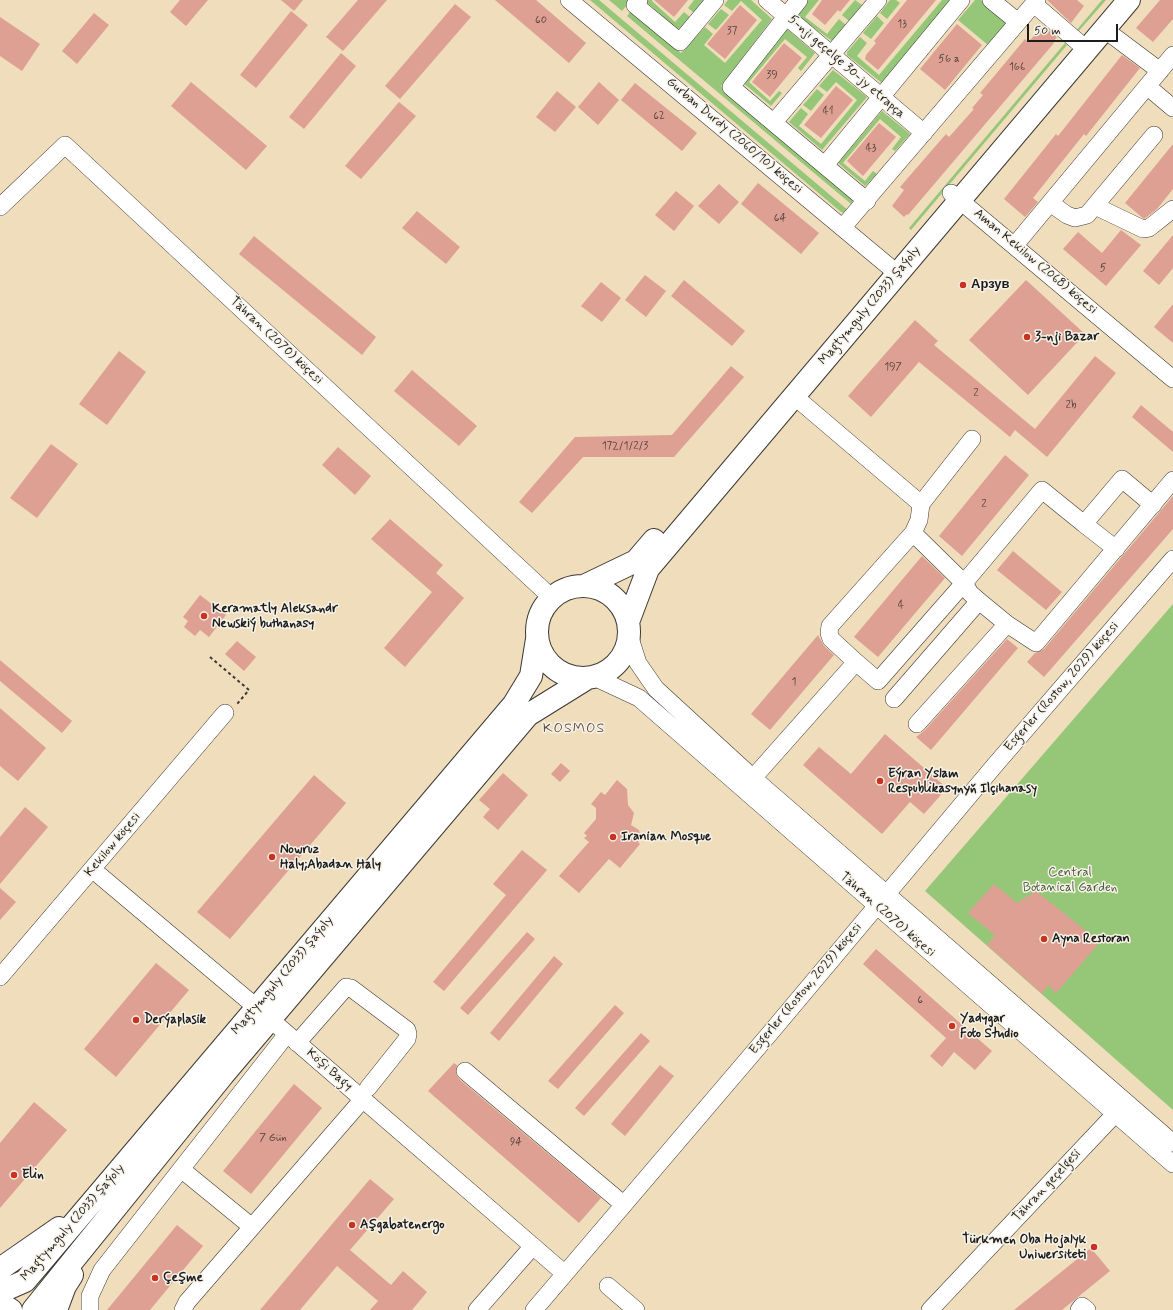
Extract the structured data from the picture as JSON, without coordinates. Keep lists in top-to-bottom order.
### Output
{
  "streets": {
    "main road": ["Magtymguly (2033) şaýoly"],
    "street": [
      "5-nji geçelge 30-jy etrapça",
      "Gurban Durdy (2060/10) köçesi",
      "Aman Kekilow (2068) köçesi",
      "Tähran (2070) köçesi",
      "Esgerler (Rostow, 2029) köçesi",
      "Kekilow köçesi",
      "Köşi Bagy",
      "Tähran geçelgesi"
    ]
  },
  "crossings": [
    ["Gurban Durdy (2060/10) köçesi", "Magtymguly (2033) şaýoly"],
    ["Aman Kekilow (2068) köçesi", "Magtymguly (2033) şaýoly"],
    ["Magtymguly (2033) şaýoly", "Tähran (2070) köçesi"],
    ["Magtymguly (2033) şaýoly", "Köşi Bagy"],
    ["Tähran (2070) köçesi", "Esgerler (Rostow, 2029) köçesi"],
    ["Tähran (2070) köçesi", "Tähran geçelgesi"],
    ["Esgerler (Rostow, 2029) köçesi", "Köşi Bagy"],
    ["Kekilow köçesi", "Köşi Bagy"]
  ],
  "districts": ["KOSMOS"],
  "parks": ["Central Botanical Garden"],
  "places": [
    "Арзув",
    "3-nji Bazar",
    "Keramatly Aleksandr Newskiý buthanasy",
    "Eýran Yslam Respublikasynyň Ilçihanasy",
    "Iranian Mosque",
    "Nowruz Haly;Abadan Haly",
    "Ayna Restoran",
    "Derýaplasik",
    "Yadygar Foto Studio",
    "Elin",
    "Aşgabatenergo",
    "Türkmen Oba Hojalyk Uniwersiteti",
    "Çeşme"
  ],
  "house_numbers": [
    "60",
    "13",
    "37",
    "56 a",
    "166",
    "39",
    "41",
    "62",
    "43",
    "64",
    "5",
    "197",
    "2",
    "2b",
    "172/1/2/3",
    "2",
    "4",
    "1",
    "6",
    "7 Gün",
    "94"
  ],
  "scale_bar": "50 m"
}
